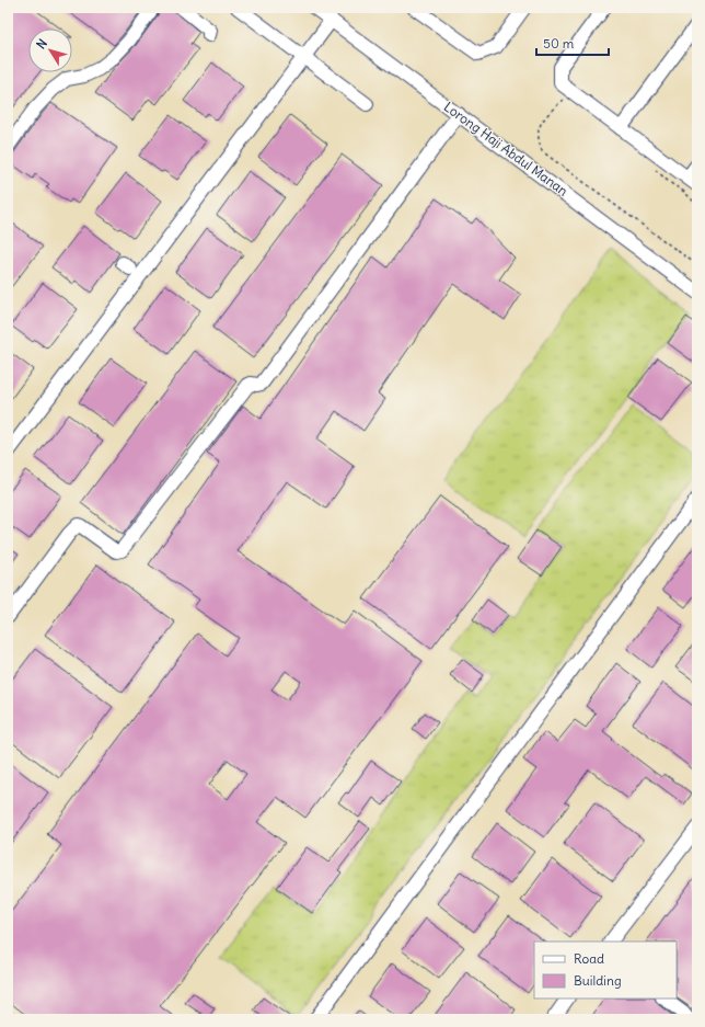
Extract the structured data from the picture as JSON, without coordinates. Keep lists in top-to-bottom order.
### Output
{
  "streets": {
    "street": ["Lorong Haji Abdul Manan"]
  },
  "legend": ["Road", "Building"],
  "scale_bar": "50 m",
  "north": "top left"
}
